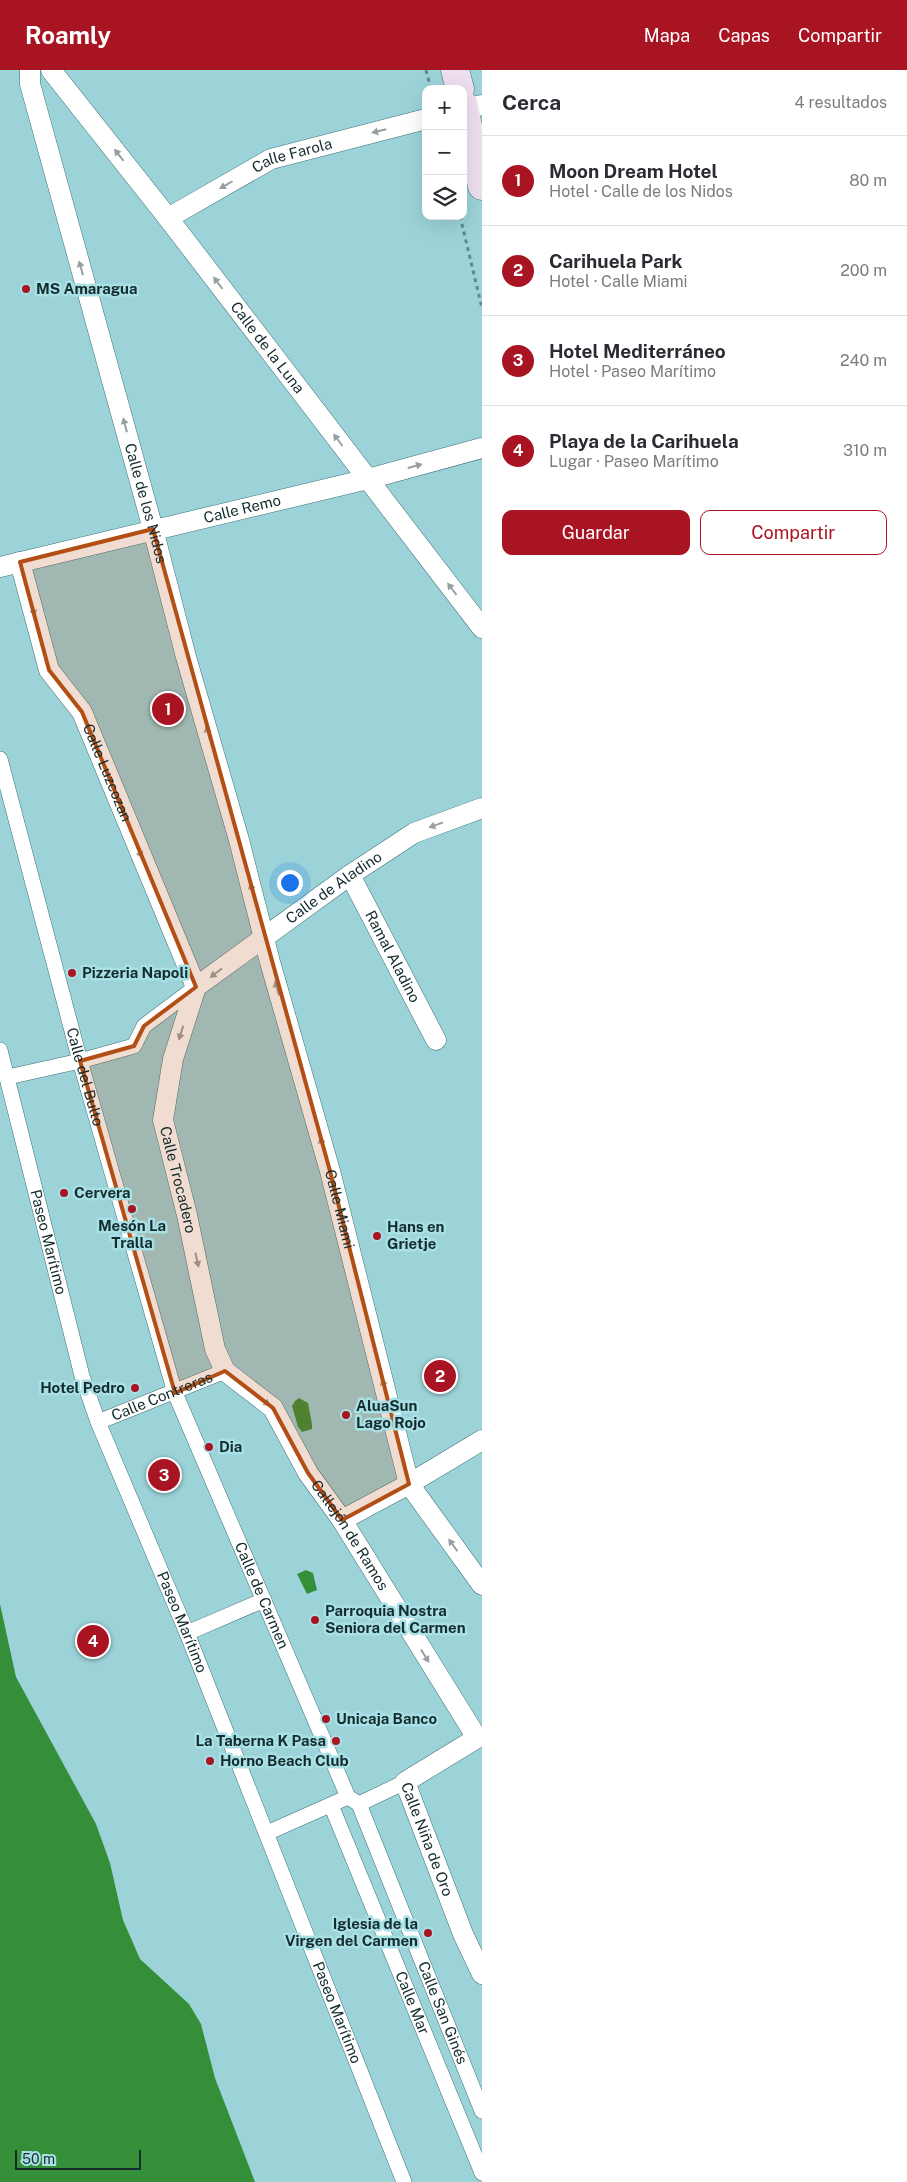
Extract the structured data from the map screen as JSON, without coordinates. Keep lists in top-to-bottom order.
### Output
{
  "streets": {
    "street": [
      "Calle Farola",
      "Calle de la Luna",
      "Calle de los Nidos",
      "Calle Remo",
      "Calle Luzcozan",
      "Calle de Aladino",
      "Ramal Aladino",
      "Calle del Bulto",
      "Calle Trocadero",
      "Calle Miami",
      "Paseo Marítimo",
      "Calle Contreras",
      "Callejón de Ramos",
      "Calle de Carmen",
      "Calle Niña de Oro",
      "Calle Mar",
      "Calle San Ginés"
    ]
  },
  "crossings": [
    ["Calle Farola", "Calle de la Luna"],
    ["Calle de la Luna", "Calle Remo"],
    ["Calle de los Nidos", "Calle Remo"],
    ["Calle de los Nidos", "Calle de Aladino"],
    ["Calle de los Nidos", "Calle Miami"],
    ["Calle Remo", "Calle Luzcozan"],
    ["Calle Luzcozan", "Calle de Aladino"],
    ["Calle Luzcozan", "Calle Trocadero"],
    ["Calle de Aladino", "Ramal Aladino"],
    ["Calle de Aladino", "Calle Trocadero"],
    ["Calle de Aladino", "Calle Miami"],
    ["Calle del Bulto", "Calle Contreras"],
    ["Calle del Bulto", "Calle de Carmen"],
    ["Calle Trocadero", "Calle Contreras"],
    ["Calle Trocadero", "Callejón de Ramos"],
    ["Paseo Marítimo", "Calle Contreras"],
    ["Calle Contreras", "Callejón de Ramos"],
    ["Calle Contreras", "Calle de Carmen"],
    ["Callejón de Ramos", "Calle Niña de Oro"],
    ["Calle de Carmen", "Calle San Ginés"]
  ],
  "one_way": [
    "Calle Farola",
    "Calle de la Luna",
    "Calle de los Nidos",
    "Calle Luzcozan",
    "Calle de Aladino",
    "Calle Trocadero",
    "Calle Miami",
    "Callejón de Ramos"
  ],
  "places": [
    "MS Amaragua",
    "Pizzeria Napoli",
    "Cervera",
    "Mesón La Tralla",
    "Hans en Grietje",
    "Hotel Pedro",
    "AluaSun Lago Rojo",
    "Dia",
    "Parroquia Nostra Seniora del Carmen",
    "Unicaja Banco",
    "La Taberna K Pasa",
    "Horno Beach Club",
    "Iglesia de la Virgen del Carmen"
  ],
  "scale_bar": "50 m",
  "page": {
    "header": "Roamly",
    "nav": ["Mapa", "Capas", "Compartir"],
    "heading": ["Cerca", "4 resultados"],
    "map_buttons": ["+", "−"],
    "list": [
      {
        "mark": "1",
        "name": "Moon Dream Hotel",
        "note": "Hotel · Calle de los Nidos",
        "value": "80 m"
      },
      {
        "mark": "2",
        "name": "Carihuela Park",
        "note": "Hotel · Calle Miami",
        "value": "200 m"
      },
      {
        "mark": "3",
        "name": "Hotel Mediterráneo",
        "note": "Hotel · Paseo Marítimo",
        "value": "240 m"
      },
      {
        "mark": "4",
        "name": "Playa de la Carihuela",
        "note": "Lugar · Paseo Marítimo",
        "value": "310 m"
      }
    ],
    "buttons": ["Guardar", "Compartir"],
    "pins": [
      "1",
      "2",
      "3",
      "4"
    ],
    "scale": "50 m"
  }
}
